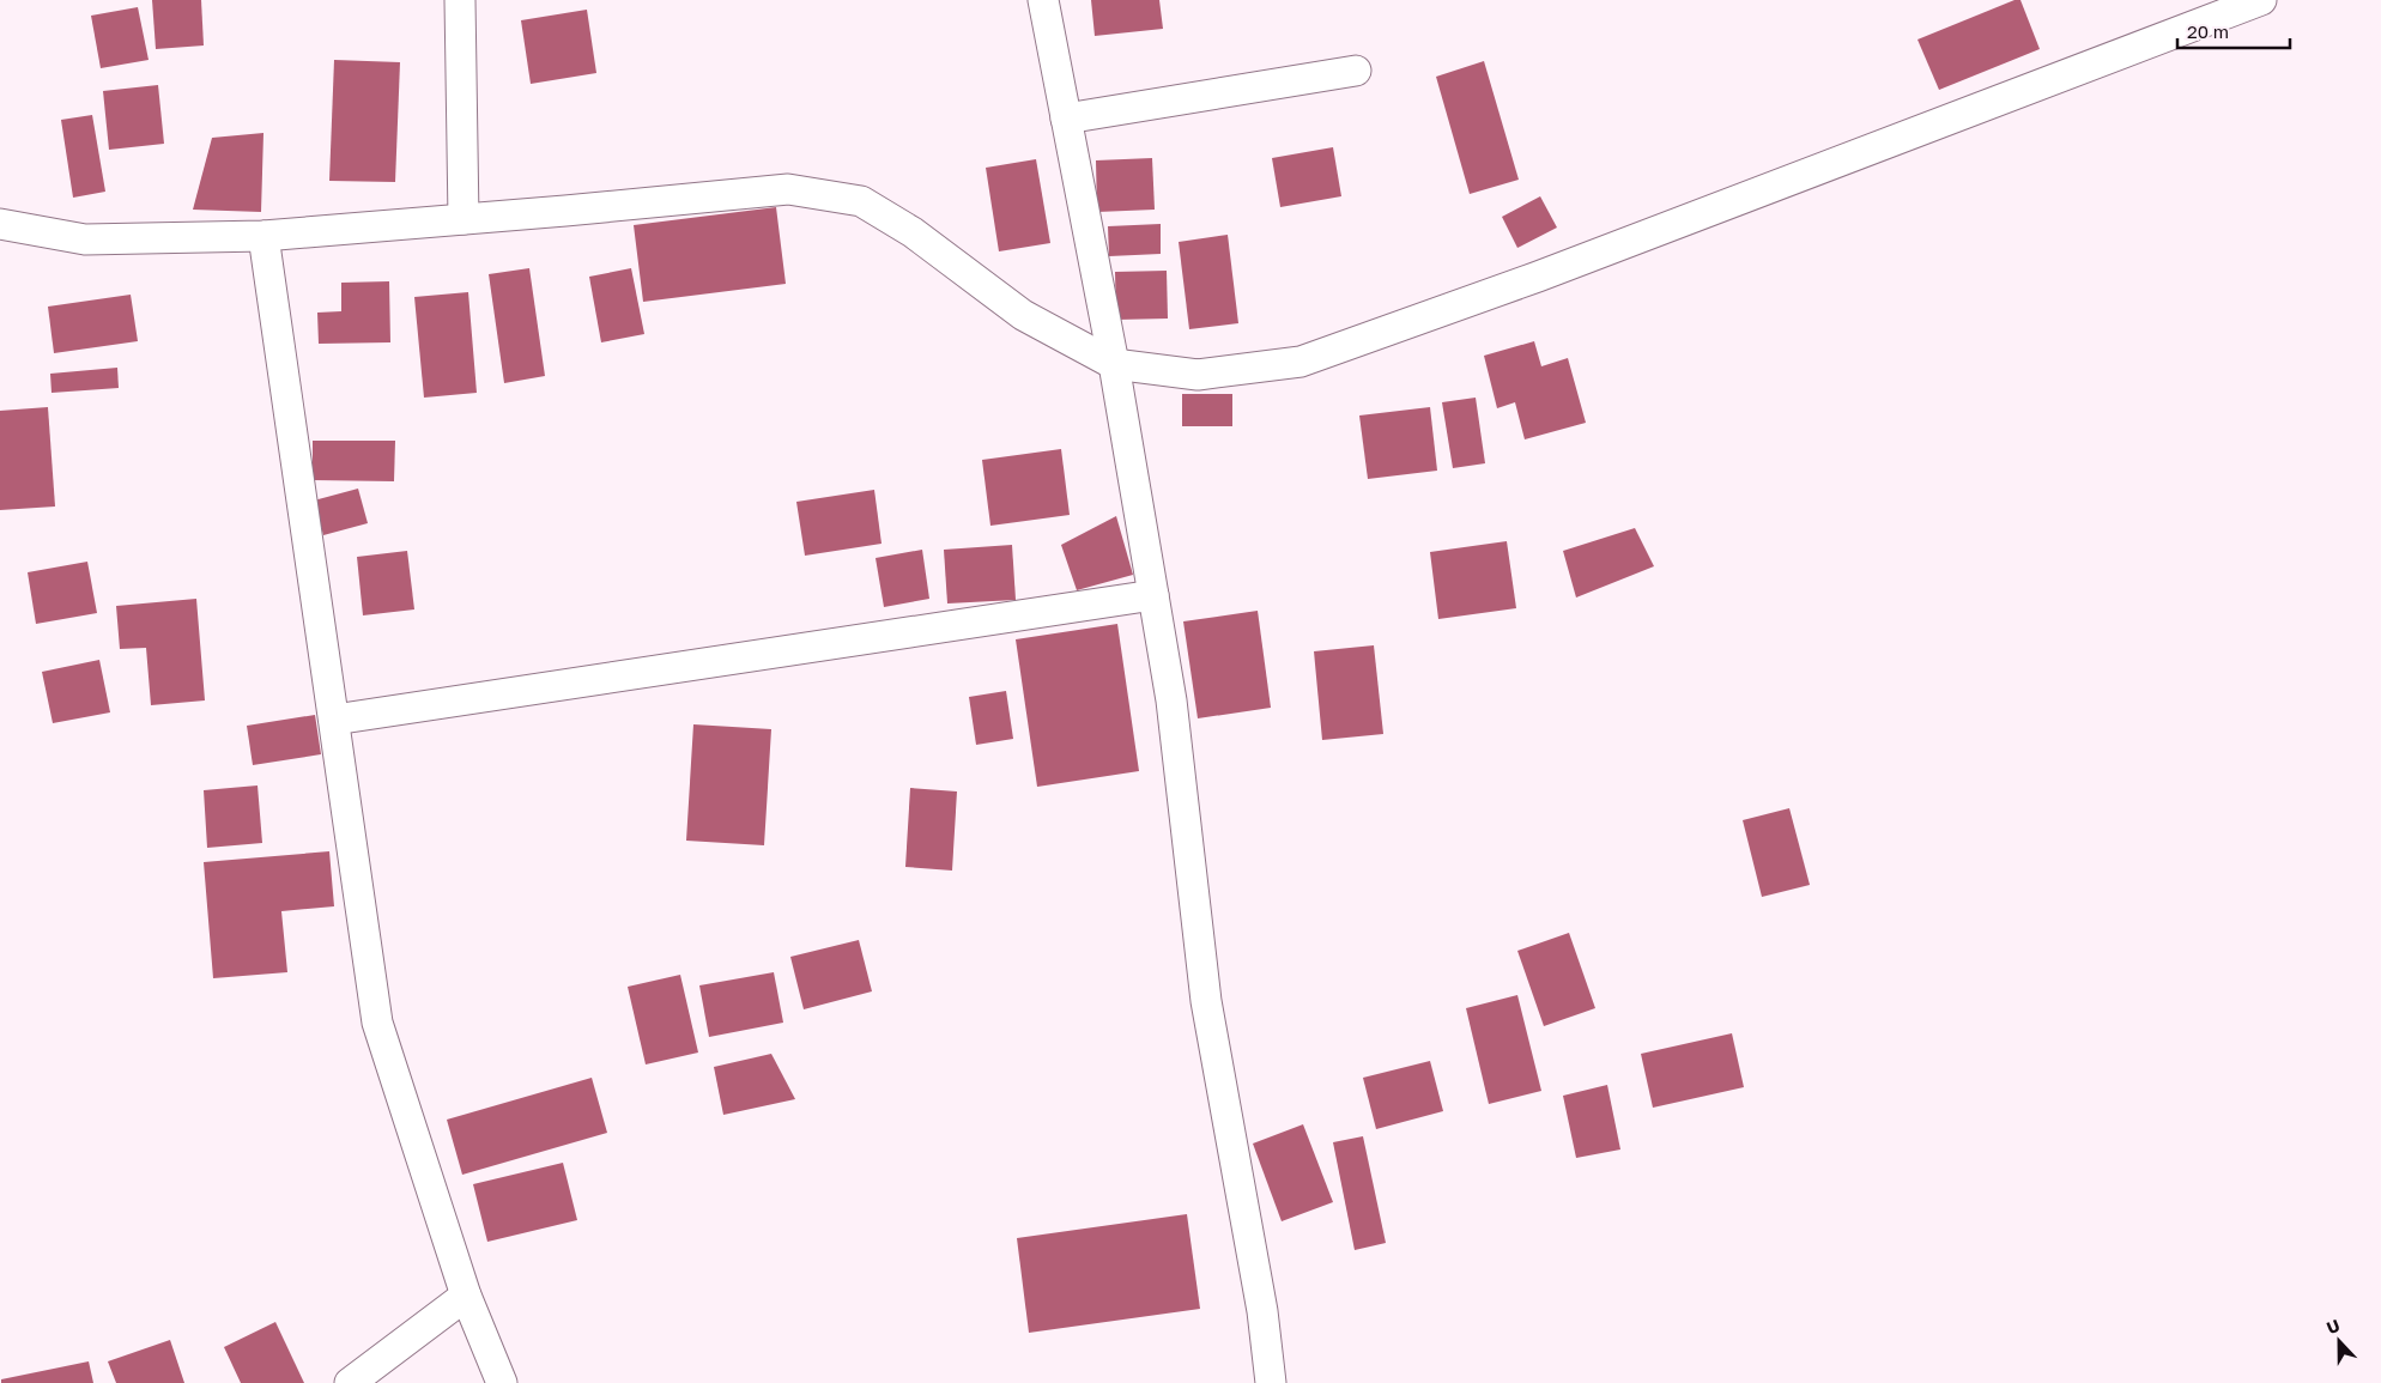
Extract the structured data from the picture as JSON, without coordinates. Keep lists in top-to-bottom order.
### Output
{
  "scale_bar": "20 m",
  "north": "top"
}
